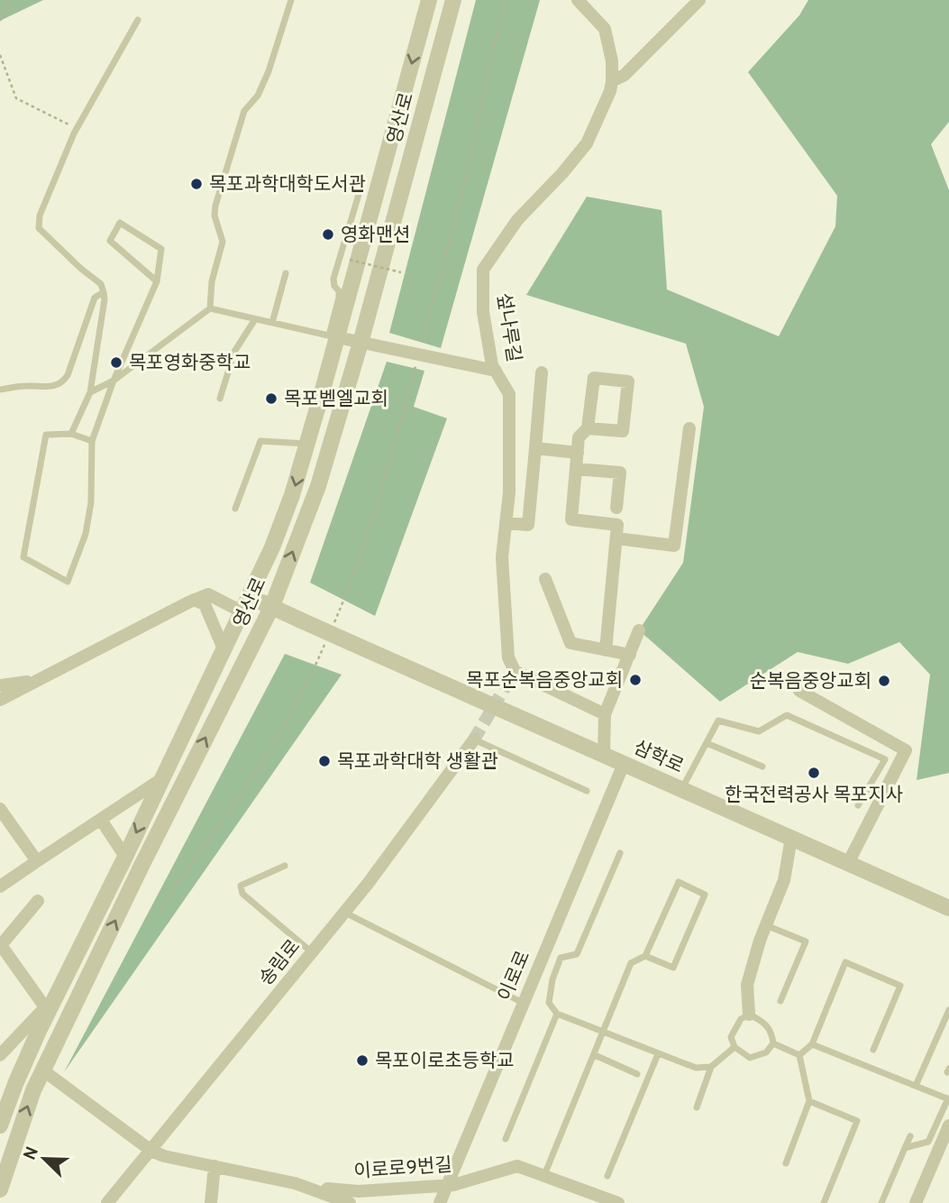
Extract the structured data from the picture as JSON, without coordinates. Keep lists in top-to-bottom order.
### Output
{
  "streets": {
    "street": [
      "영산로",
      "섶나루길",
      "삼학로",
      "송림로",
      "이로로",
      "이로로9번길"
    ]
  },
  "crossings": [
    ["영산로", "삼학로"],
    ["삼학로", "이로로"],
    ["이로로", "이로로9번길"]
  ],
  "places": [
    "목포과학대학도서관",
    "영화맨션",
    "목포영화중학교",
    "목포벧엘교회",
    "목포순복음중앙교회",
    "순복음중앙교회",
    "목포과학대학 생활관",
    "한국전력공사 목포지사",
    "목포이로초등학교"
  ],
  "north": "top left"
}
